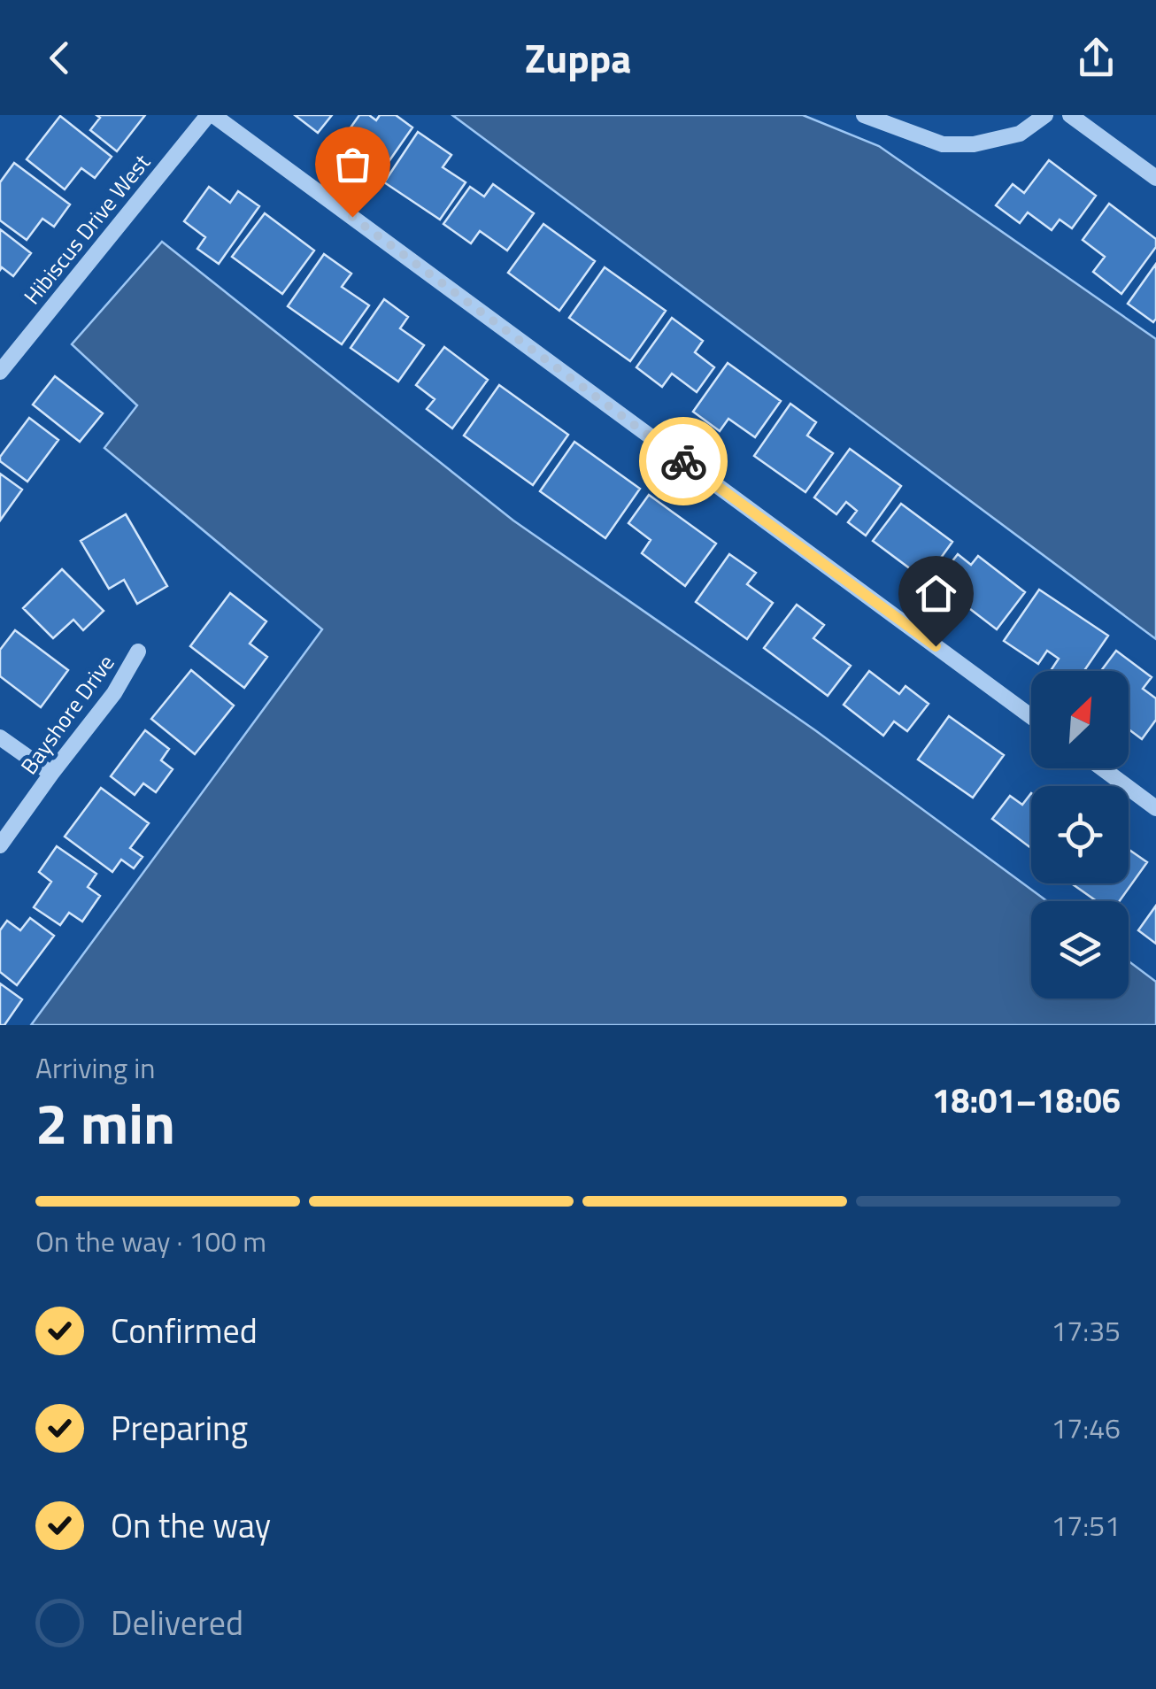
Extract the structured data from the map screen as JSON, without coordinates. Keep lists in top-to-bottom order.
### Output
{
  "streets": {
    "street": ["Hibiscus Drive West", "Bayshore Drive"]
  },
  "north": "top right",
  "page": {
    "header": "Zuppa",
    "heading": ["2 min", "Arriving in", "18:01–18:06"],
    "bar": "On the way · 100 m",
    "list": [
      ["Confirmed", "17:35"],
      ["Preparing", "17:46"],
      ["On the way", "17:51"],
      "Delivered"
    ]
  }
}
